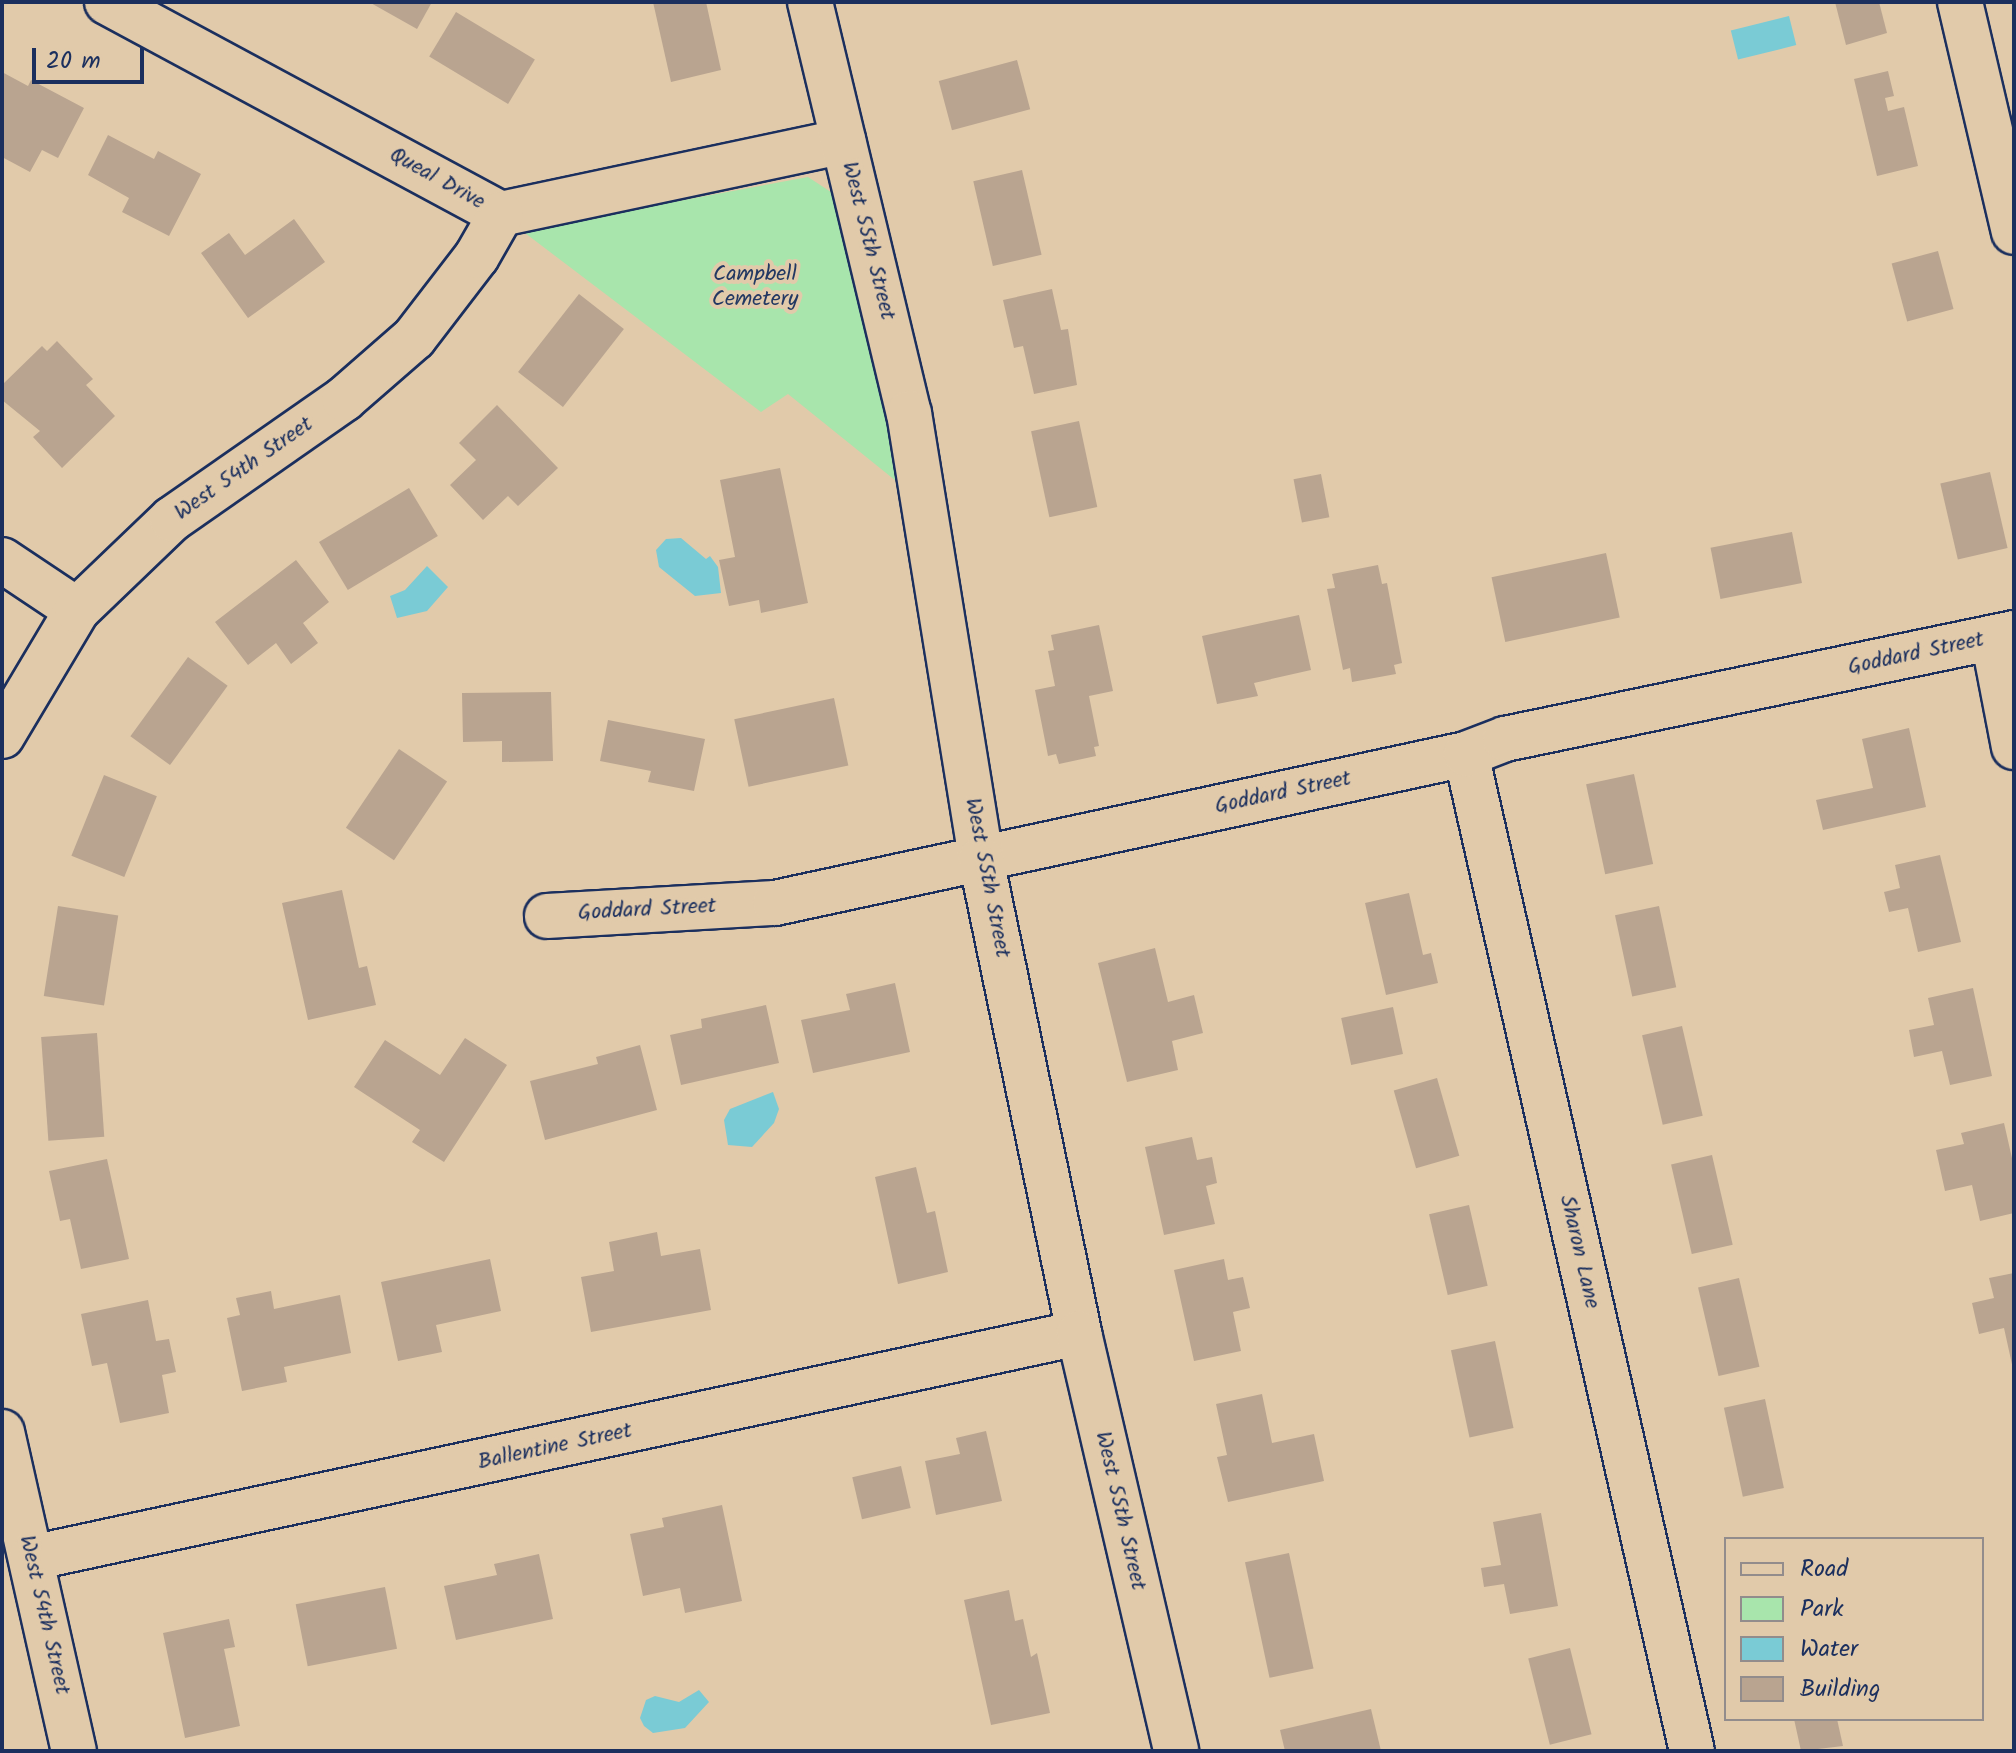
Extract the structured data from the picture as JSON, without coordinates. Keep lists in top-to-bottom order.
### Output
{
  "streets": {
    "street": [
      "Queal Drive",
      "West 55th Street",
      "West 54th Street",
      "Goddard Street",
      "Sharon Lane",
      "Ballentine Street"
    ]
  },
  "crossings": [
    ["Queal Drive", "West 55th Street"],
    ["Queal Drive", "West 54th Street"],
    ["West 55th Street", "Goddard Street"],
    ["West 55th Street", "Ballentine Street"],
    ["West 54th Street", "Ballentine Street"],
    ["Goddard Street", "Sharon Lane"]
  ],
  "parks": ["Campbell Cemetery"],
  "legend": [
    "Road",
    "Park",
    "Water",
    "Building"
  ],
  "scale_bar": "20 m"
}
